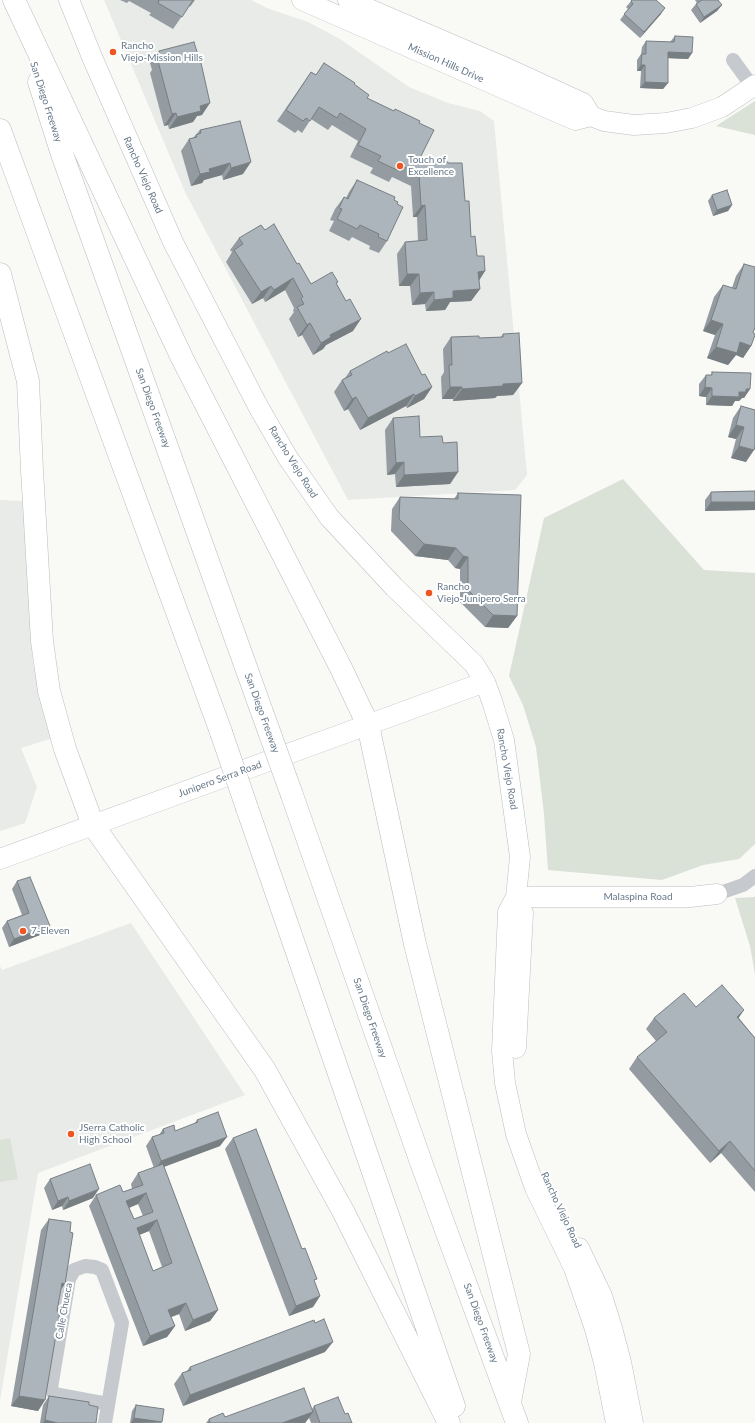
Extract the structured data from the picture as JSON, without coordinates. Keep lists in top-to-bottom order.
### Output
{
  "streets": {
    "highway": ["San Diego Freeway"],
    "main road": [
      "Mission Hills Drive",
      "Rancho Viejo Road",
      "Junipero Serra Road",
      "Malaspina Road"
    ],
    "street": ["Calle Chueca"]
  },
  "crossings": [
    ["Rancho Viejo Road", "Junipero Serra Road"],
    ["Rancho Viejo Road", "Malaspina Road"]
  ],
  "places": [
    "Rancho Viejo-Mission Hills",
    "Touch of Excellence",
    "Rancho Viejo-Junipero Serra",
    "7-Eleven",
    "JSerra Catholic High School"
  ]
}
